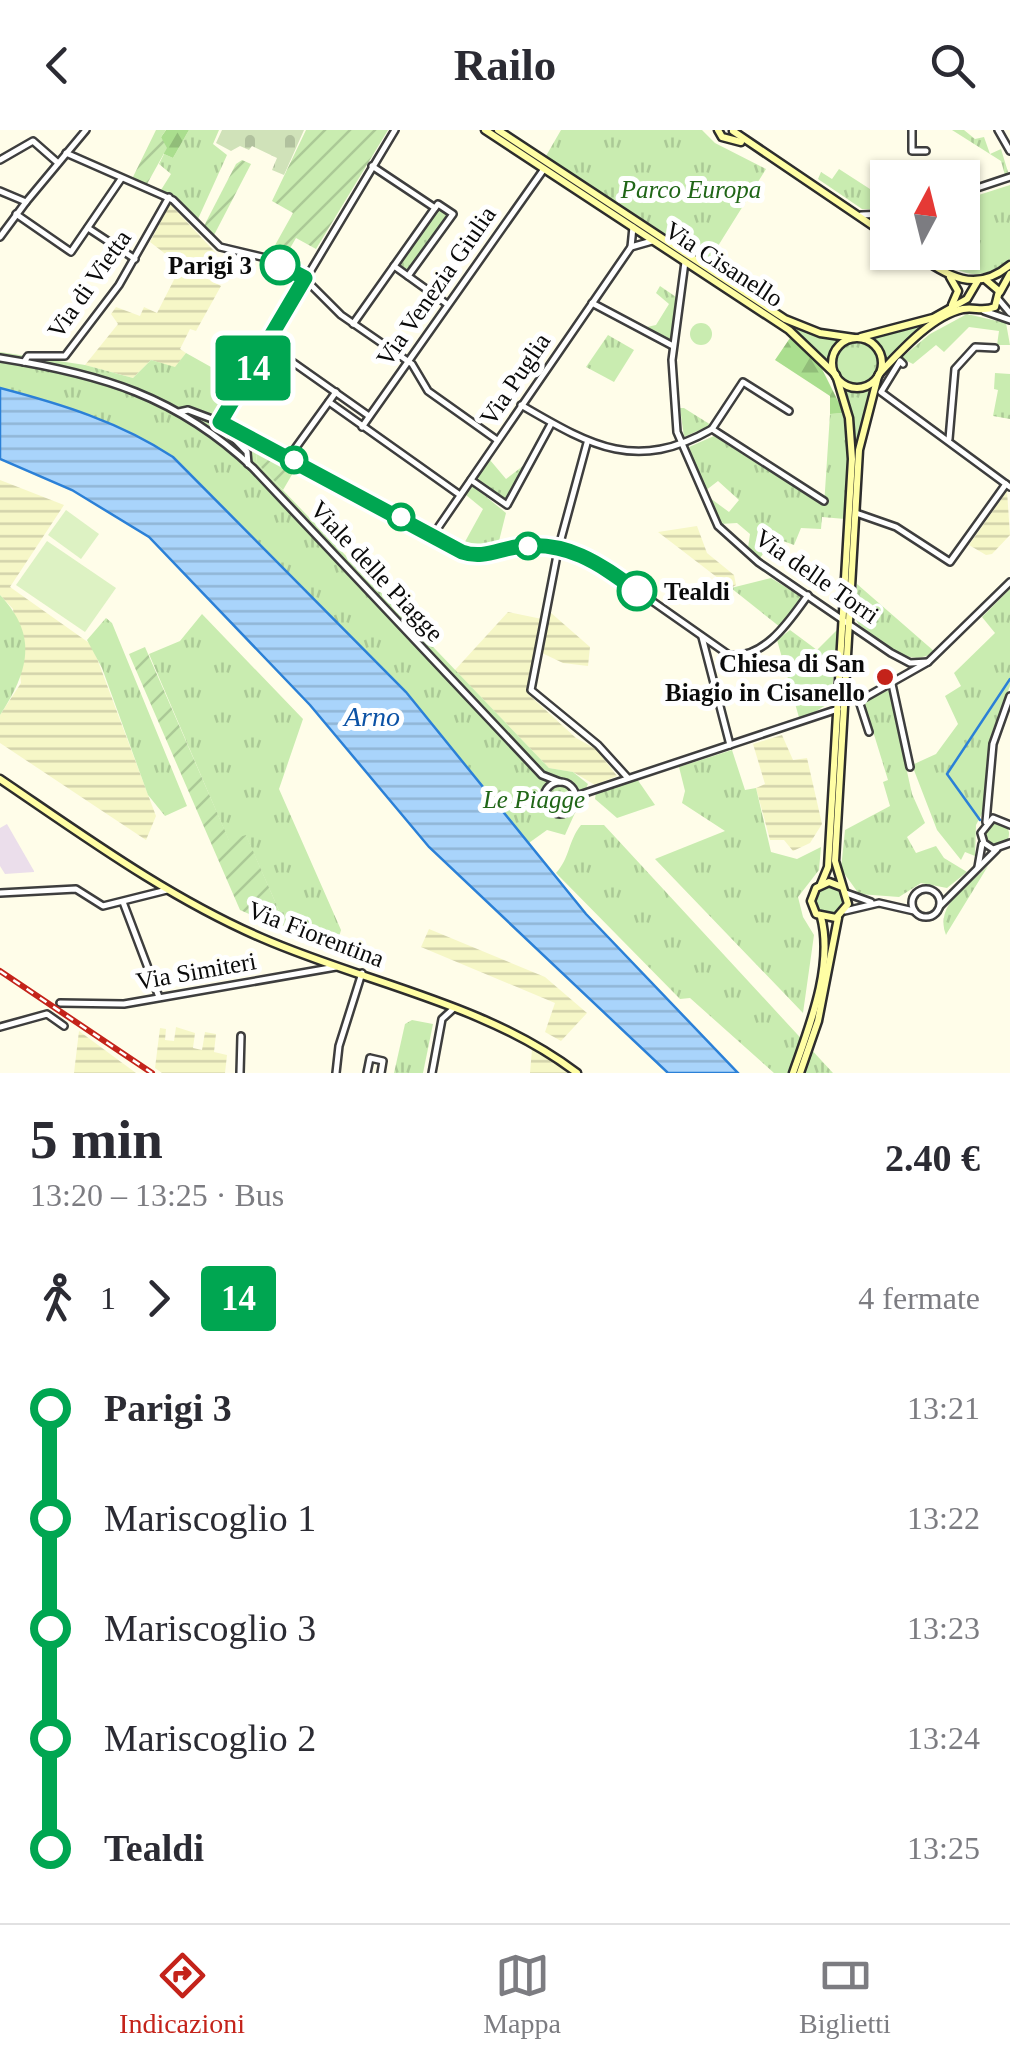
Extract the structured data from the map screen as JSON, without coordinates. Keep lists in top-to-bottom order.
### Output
{
  "streets": {
    "main road": ["Via Cisanello", "Via Fiorentina"],
    "street": [
      "Via di Vietta",
      "Via Venezia Giulia",
      "Via Puglia",
      "Viale delle Piagge",
      "Via delle Torri",
      "Via Simiteri"
    ]
  },
  "crossings": [
    ["Via Cisanello", "Via Venezia Giulia"],
    ["Via Cisanello", "Via delle Torri"],
    ["Via di Vietta", "Viale delle Piagge"],
    ["Via Fiorentina", "Via Simiteri"]
  ],
  "water": ["Arno"],
  "parks": ["Parco Europa", "Le Piagge"],
  "places": ["Parigi 3", "Tealdi", "Chiesa di San Biagio in Cisanello"],
  "lines": ["bus line 14"],
  "north": "top",
  "page": {
    "header": "Railo",
    "on_map": "14",
    "heading": ["5 min", "13:20 – 13:25 · Bus", "2.40 €"],
    "legs": ["1", "14", "4 fermate"],
    "list": [
      {
        "name": "Parigi 3",
        "value": "13:21"
      },
      {
        "name": "Mariscoglio 1",
        "value": "13:22"
      },
      {
        "name": "Mariscoglio 3",
        "value": "13:23"
      },
      {
        "name": "Mariscoglio 2",
        "value": "13:24"
      },
      {
        "name": "Tealdi",
        "value": "13:25"
      }
    ],
    "tabs": ["Indicazioni", "Mappa", "Biglietti"]
  }
}
